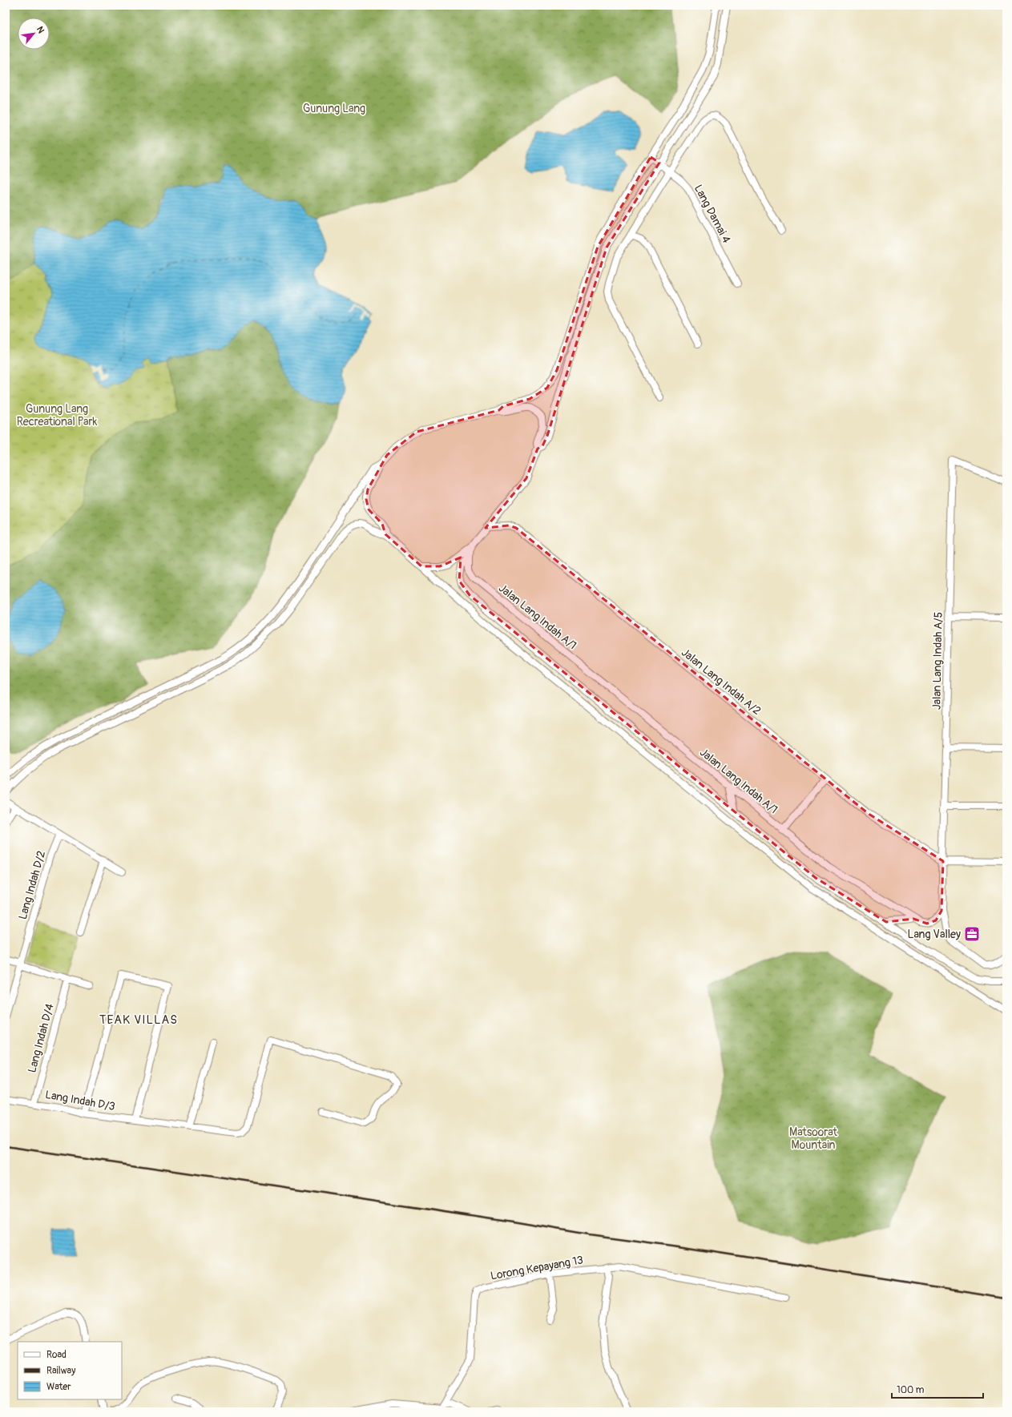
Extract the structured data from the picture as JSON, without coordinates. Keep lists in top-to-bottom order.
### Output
{
  "streets": {
    "street": [
      "Lang Damai 4",
      "Jalan Lang Indah A/1",
      "Jalan Lang Indah A/5",
      "Jalan Lang Indah A/2",
      "Lang Indah D/2",
      "Lang Indah D/4",
      "Lang Indah D/3",
      "Lorong Kepayang 13"
    ]
  },
  "crossings": [
    ["Jalan Lang Indah A/1", "Jalan Lang Indah A/5"],
    ["Jalan Lang Indah A/5", "Jalan Lang Indah A/2"],
    ["Lang Indah D/4", "Lang Indah D/3"]
  ],
  "districts": ["TEAK VILLAS"],
  "parks": ["Gunung Lang", "Gunung Lang Recreational Park", "Matsoorat Mountain"],
  "places": {
    "office": ["Lang Valley"]
  },
  "legend": ["Road", "Railway", "Water"],
  "scale_bar": "100 m",
  "north": "top right"
}
